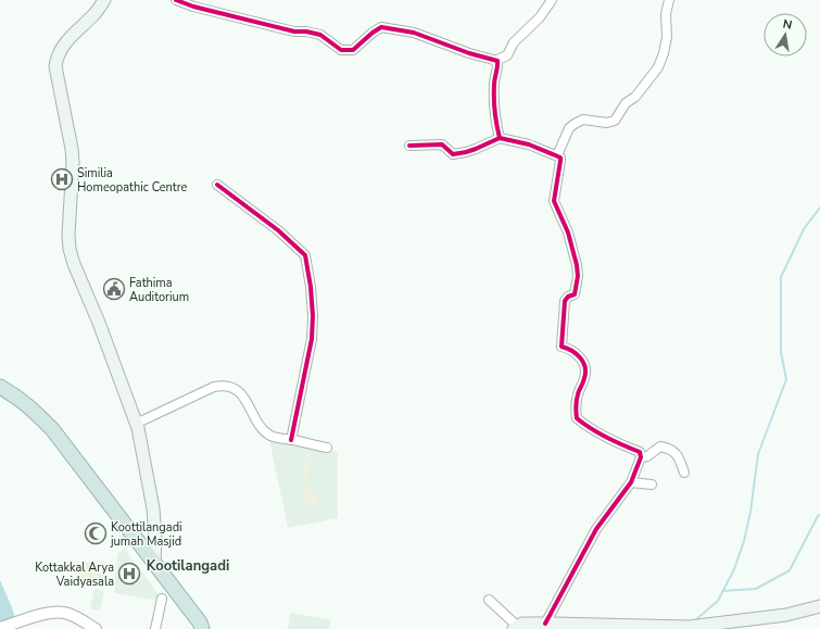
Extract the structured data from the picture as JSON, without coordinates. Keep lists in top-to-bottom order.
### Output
{
  "districts": ["Kootilangadi"],
  "places": {
    "hospital": ["Similia Homeopathic Centre", "Kottakkal Arya Vaidyasala"],
    "public building": ["Fathima Auditorium"],
    "mosque": ["Koottilangadi jumah Masjid"]
  },
  "north": "top"
}
